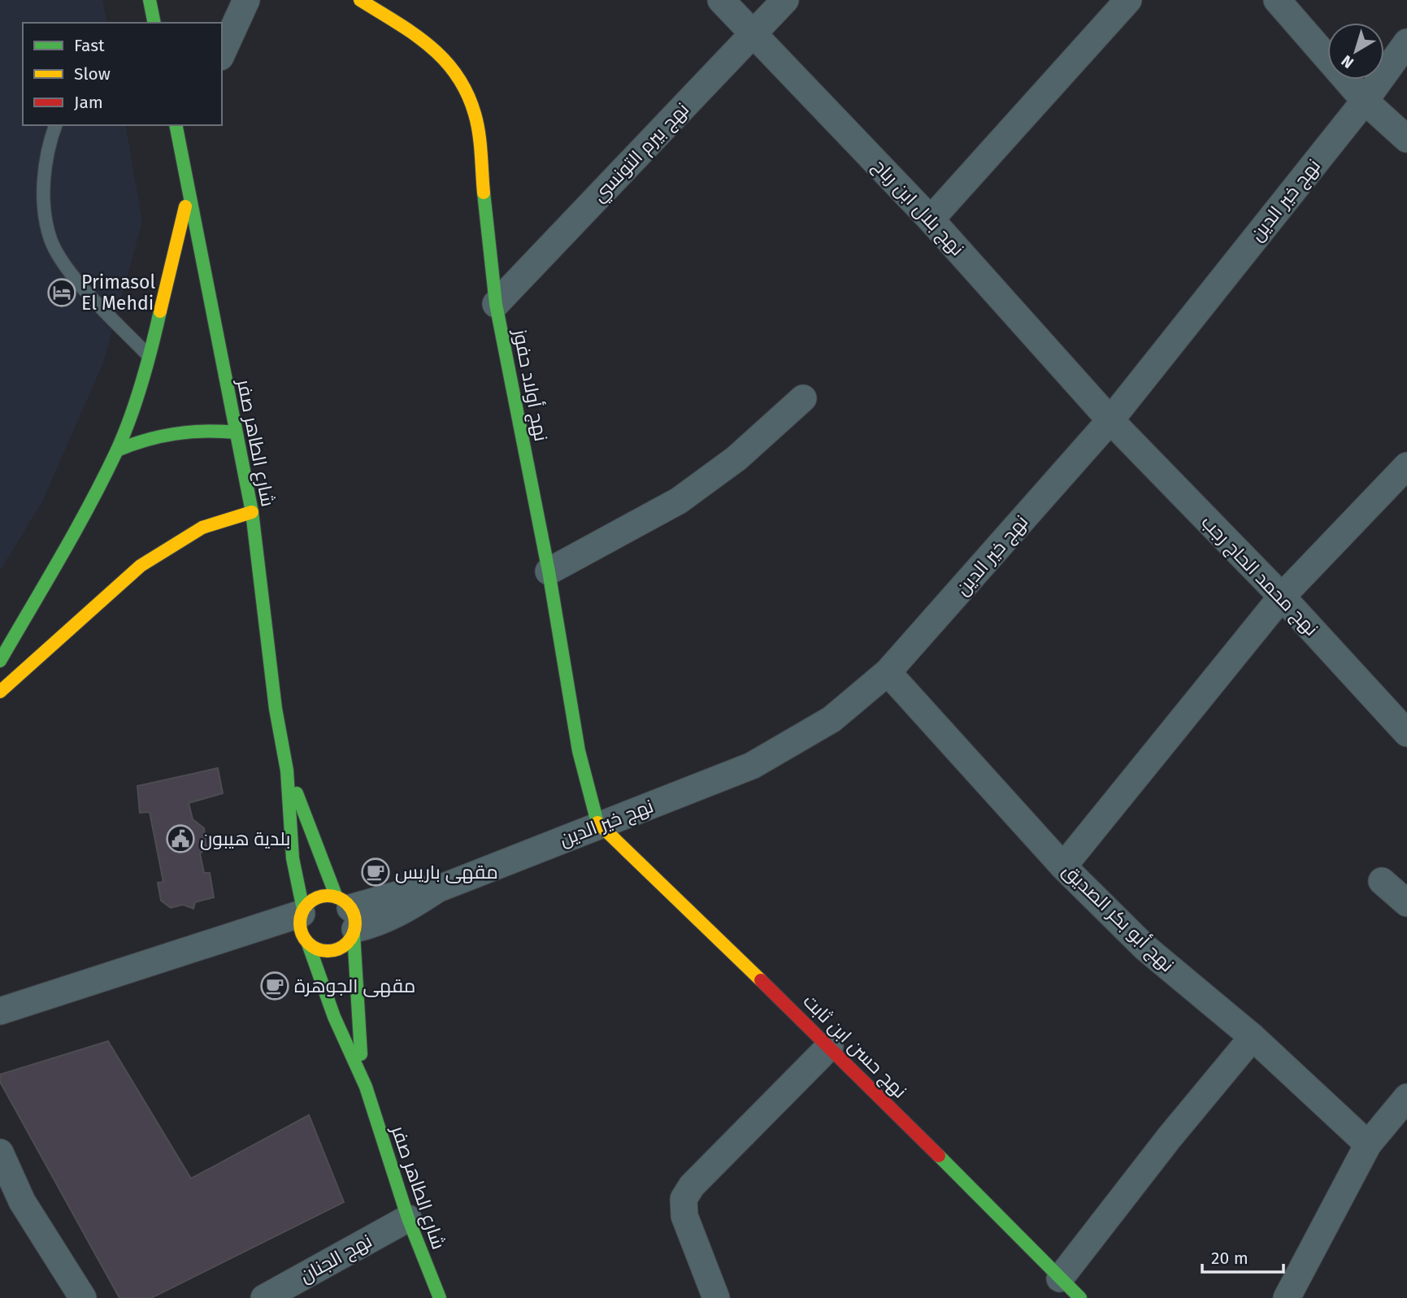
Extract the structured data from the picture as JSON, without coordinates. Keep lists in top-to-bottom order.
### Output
{
  "streets": {
    "street": [
      "نهج بيرم التونسي",
      "نهج خير الدين",
      "نهج بلال ابن رباح",
      "نهج أولاد حفوز",
      "شارع الطاهر صفر",
      "نهج محمد الحاج رجب",
      "نهج أبو بكر الصديق",
      "نهج حسن ابن ثابت",
      "نهج الجنان"
    ]
  },
  "crossings": [
    ["نهج بيرم التونسي", "نهج بلال ابن رباح"],
    ["نهج بيرم التونسي", "نهج أولاد حفوز"],
    ["نهج خير الدين", "نهج بلال ابن رباح"],
    ["نهج خير الدين", "نهج أولاد حفوز"],
    ["نهج خير الدين", "شارع الطاهر صفر"],
    ["نهج خير الدين", "نهج محمد الحاج رجب"],
    ["نهج خير الدين", "نهج أبو بكر الصديق"],
    ["نهج خير الدين", "نهج حسن ابن ثابت"],
    ["نهج بلال ابن رباح", "نهج محمد الحاج رجب"],
    ["نهج أولاد حفوز", "نهج حسن ابن ثابت"],
    ["شارع الطاهر صفر", "نهج الجنان"]
  ],
  "places": {
    "hotel": ["Primasol El Mehdi"],
    "public building": ["بلدية هيبون"],
    "cafe": ["مقهى باريس", "مقهى الجوهرة"]
  },
  "legend": ["Fast", "Slow", "Jam"],
  "scale_bar": "20 m",
  "north": "bottom left"
}
